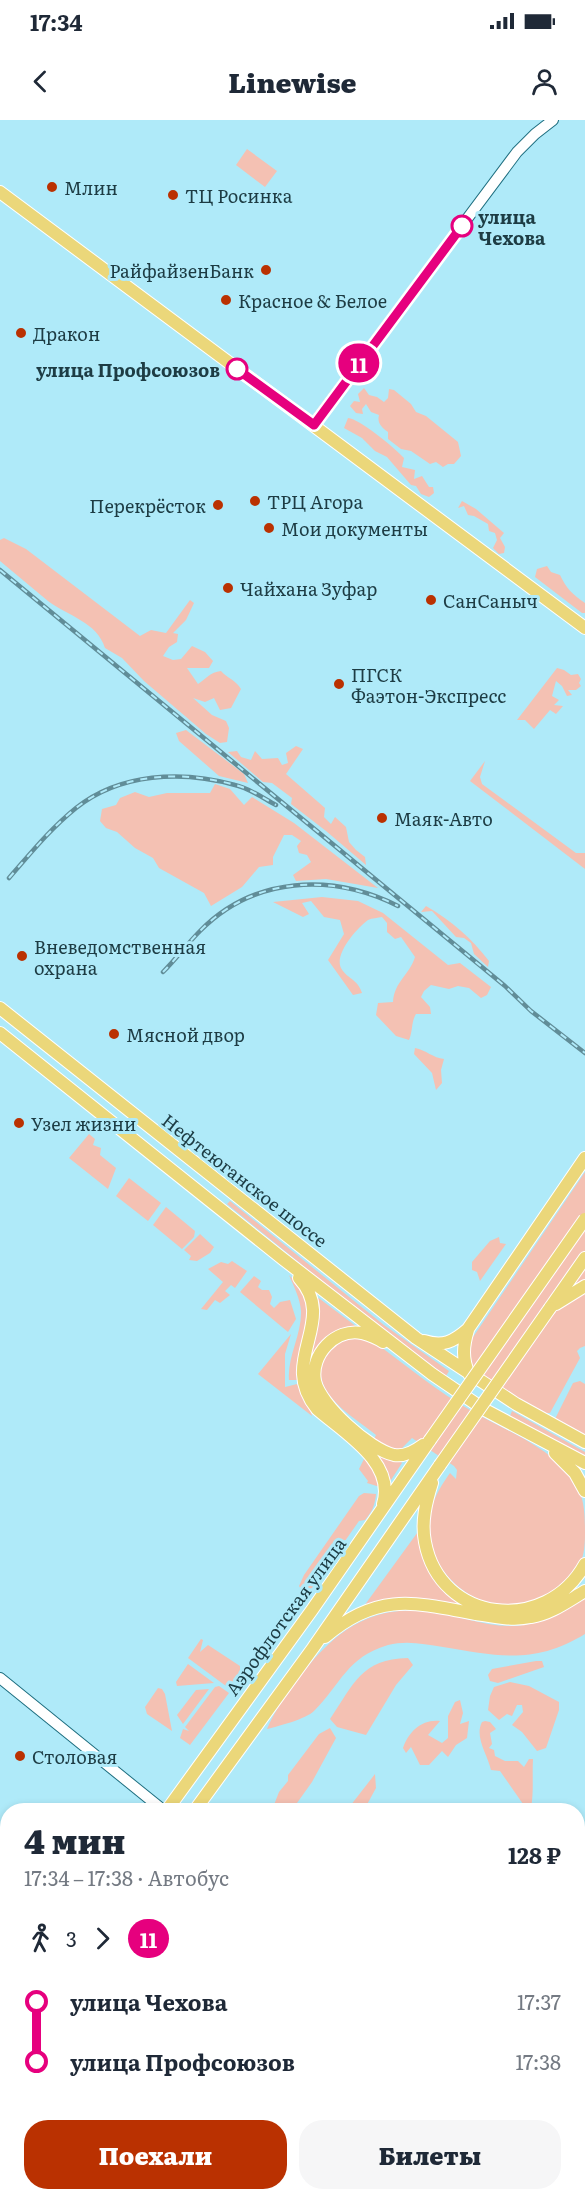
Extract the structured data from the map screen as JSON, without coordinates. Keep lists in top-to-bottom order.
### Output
{
  "streets": {
    "main road": ["Нефтеюганское шоссе", "Аэрофлотская улица"]
  },
  "places": [
    "Млин",
    "ТЦ Росинка",
    "улица Чехова",
    "РайфайзенБанк",
    "Красное & Белое",
    "Дракон",
    "улица Профсоюзов",
    "ТРЦ Агора",
    "Перекрёсток",
    "Мои документы",
    "Чайхана Зуфар",
    "СанСаныч",
    "ПГСК Фаэтон-Экспресс",
    "Маяк-Авто",
    "Вневедомственная охрана",
    "Мясной двор",
    "Узел жизни",
    "Столовая"
  ],
  "lines": ["bus line 11"],
  "page": {
    "status": "17:34",
    "header": "Linewise",
    "on_map": "11",
    "heading": ["4 мин", "17:34 – 17:38 · Автобус", "128 ₽"],
    "legs": ["3", "11"],
    "list": [
      {
        "name": "улица Чехова",
        "value": "17:37"
      },
      {
        "name": "улица Профсоюзов",
        "value": "17:38"
      }
    ],
    "buttons": ["Поехали", "Билеты"]
  }
}
